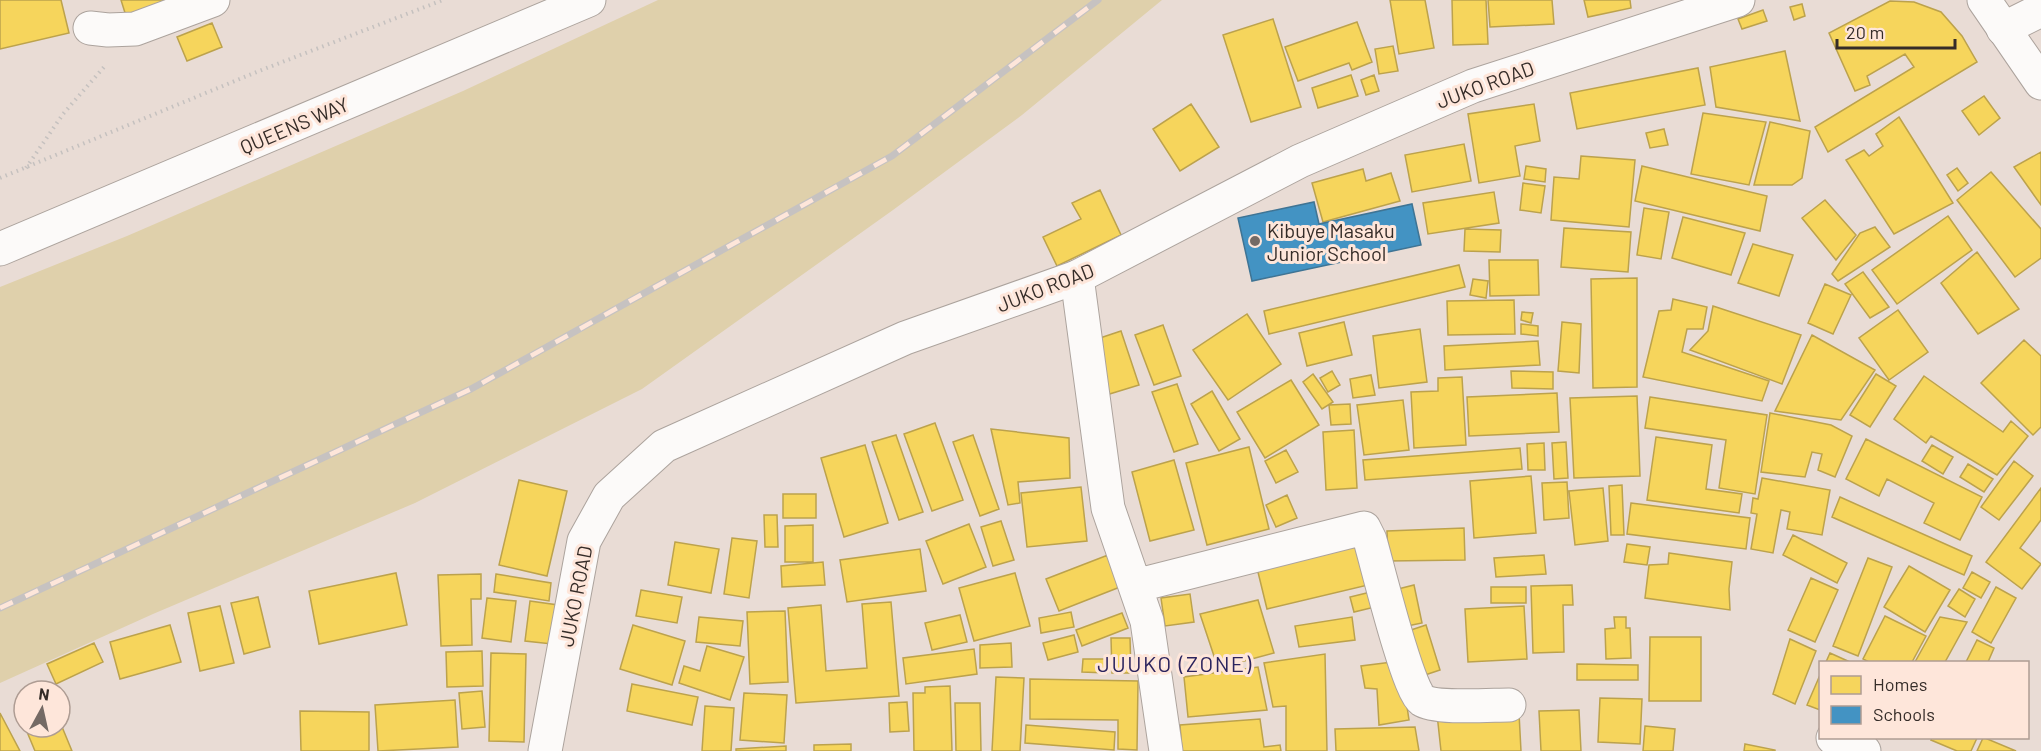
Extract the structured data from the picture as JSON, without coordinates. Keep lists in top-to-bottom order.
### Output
{
  "streets": {
    "main road": ["JUKO ROAD", "QUEENS WAY"]
  },
  "districts": ["JUUKO (ZONE)"],
  "places": ["Kibuye Masaku Junior School"],
  "legend": ["Homes", "Schools"],
  "scale_bar": "20 m",
  "north": "top"
}
